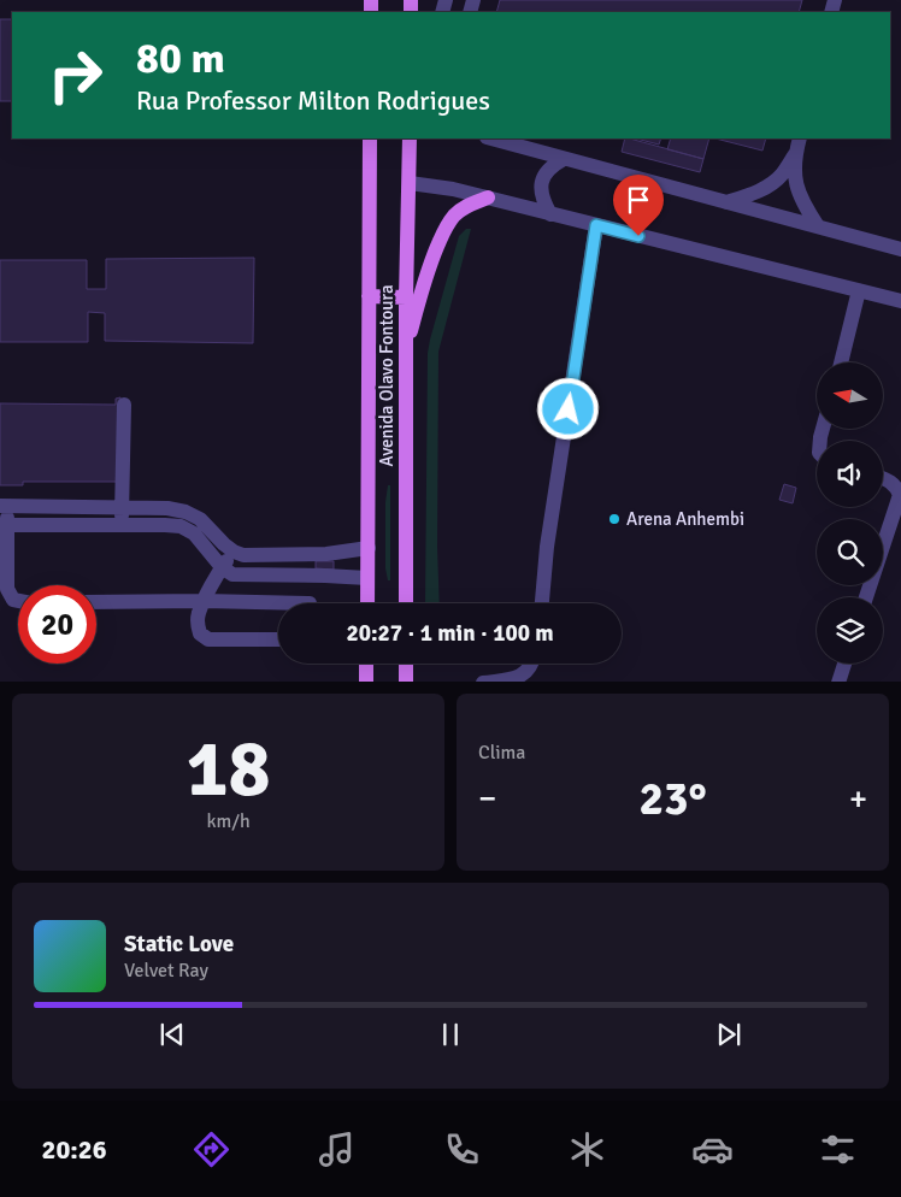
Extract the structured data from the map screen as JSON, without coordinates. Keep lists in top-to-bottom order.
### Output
{
  "streets": {
    "main road": ["Avenida Olavo Fontoura"]
  },
  "places": ["Arena Anhembi"],
  "north": "left",
  "page": {
    "turn": ["80 m", "Rua Professor Milton Rodrigues"],
    "limit": "20",
    "trip": "20:27 · 1 min · 100 m",
    "tile": [
      ["18", "km/h"],
      "Clima"
    ],
    "heat": ["−", "23°", "+"],
    "song": ["Static Love", "Velvet Ray"],
    "tabs": "20:26"
  }
}
